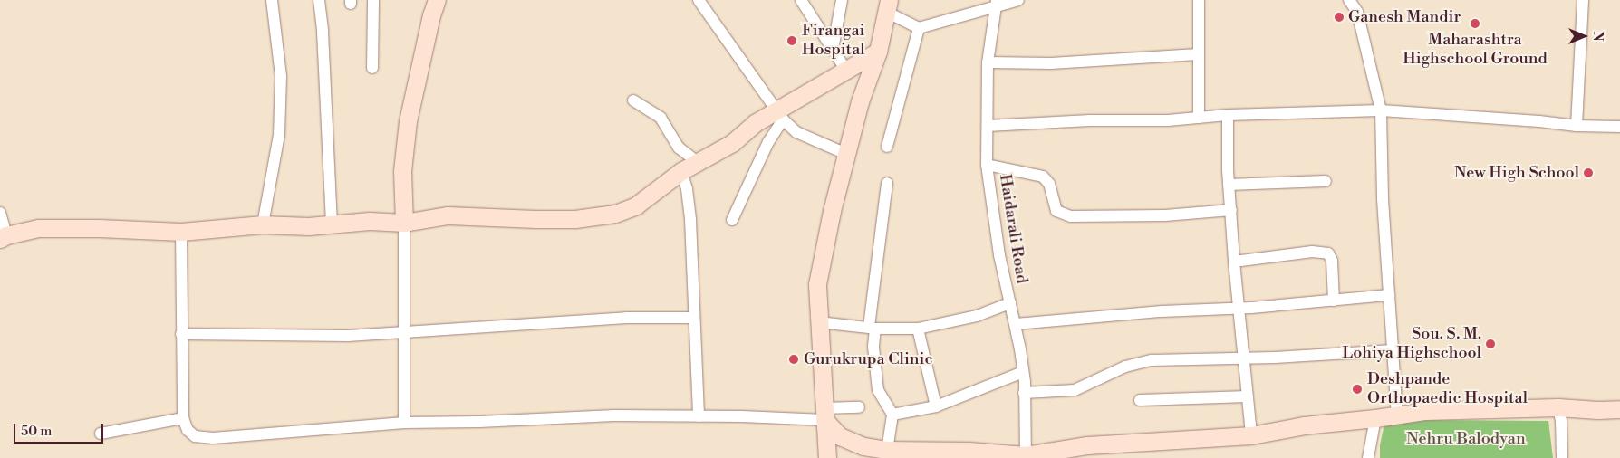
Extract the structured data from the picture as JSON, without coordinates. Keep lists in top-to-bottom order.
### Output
{
  "streets": {
    "street": ["Haidarali Road"]
  },
  "parks": ["Nehru Balodyan"],
  "places": [
    "Ganesh Mandir",
    "Maharashtra Highschool Ground",
    "Firangai Hospital",
    "New High School",
    "Sou. S. M. Lohiya Highschool",
    "Gurukrupa Clinic",
    "Deshpande Orthopaedic Hospital"
  ],
  "scale_bar": "50 m",
  "north": "right"
}
